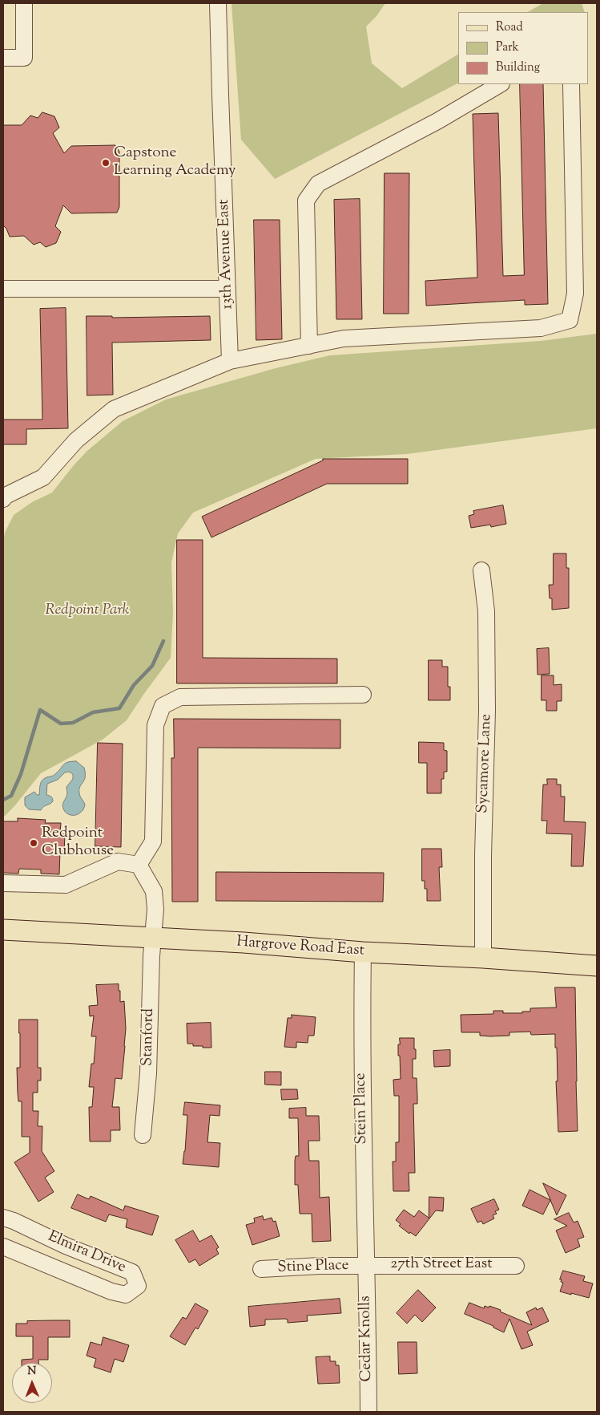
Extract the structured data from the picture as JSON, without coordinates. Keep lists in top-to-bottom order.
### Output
{
  "streets": {
    "main road": ["Hargrove Road East"],
    "street": [
      "13th Avenue East",
      "Sycamore Lane",
      "Stanford",
      "Stein Place",
      "Elmira Drive",
      "27th Street East",
      "Stine Place",
      "Cedar Knolls"
    ]
  },
  "crossings": [
    ["Sycamore Lane", "Hargrove Road East"],
    ["Hargrove Road East", "Stanford"],
    ["Hargrove Road East", "Stein Place"],
    ["Stein Place", "27th Street East"],
    ["Stein Place", "Stine Place"],
    ["Stein Place", "Cedar Knolls"],
    ["27th Street East", "Stine Place"],
    ["27th Street East", "Cedar Knolls"],
    ["Stine Place", "Cedar Knolls"]
  ],
  "parks": ["Redpoint Park"],
  "places": ["Capstone Learning Academy", "Redpoint Clubhouse"],
  "legend": ["Road", "Park", "Building"],
  "north": "top"
}
